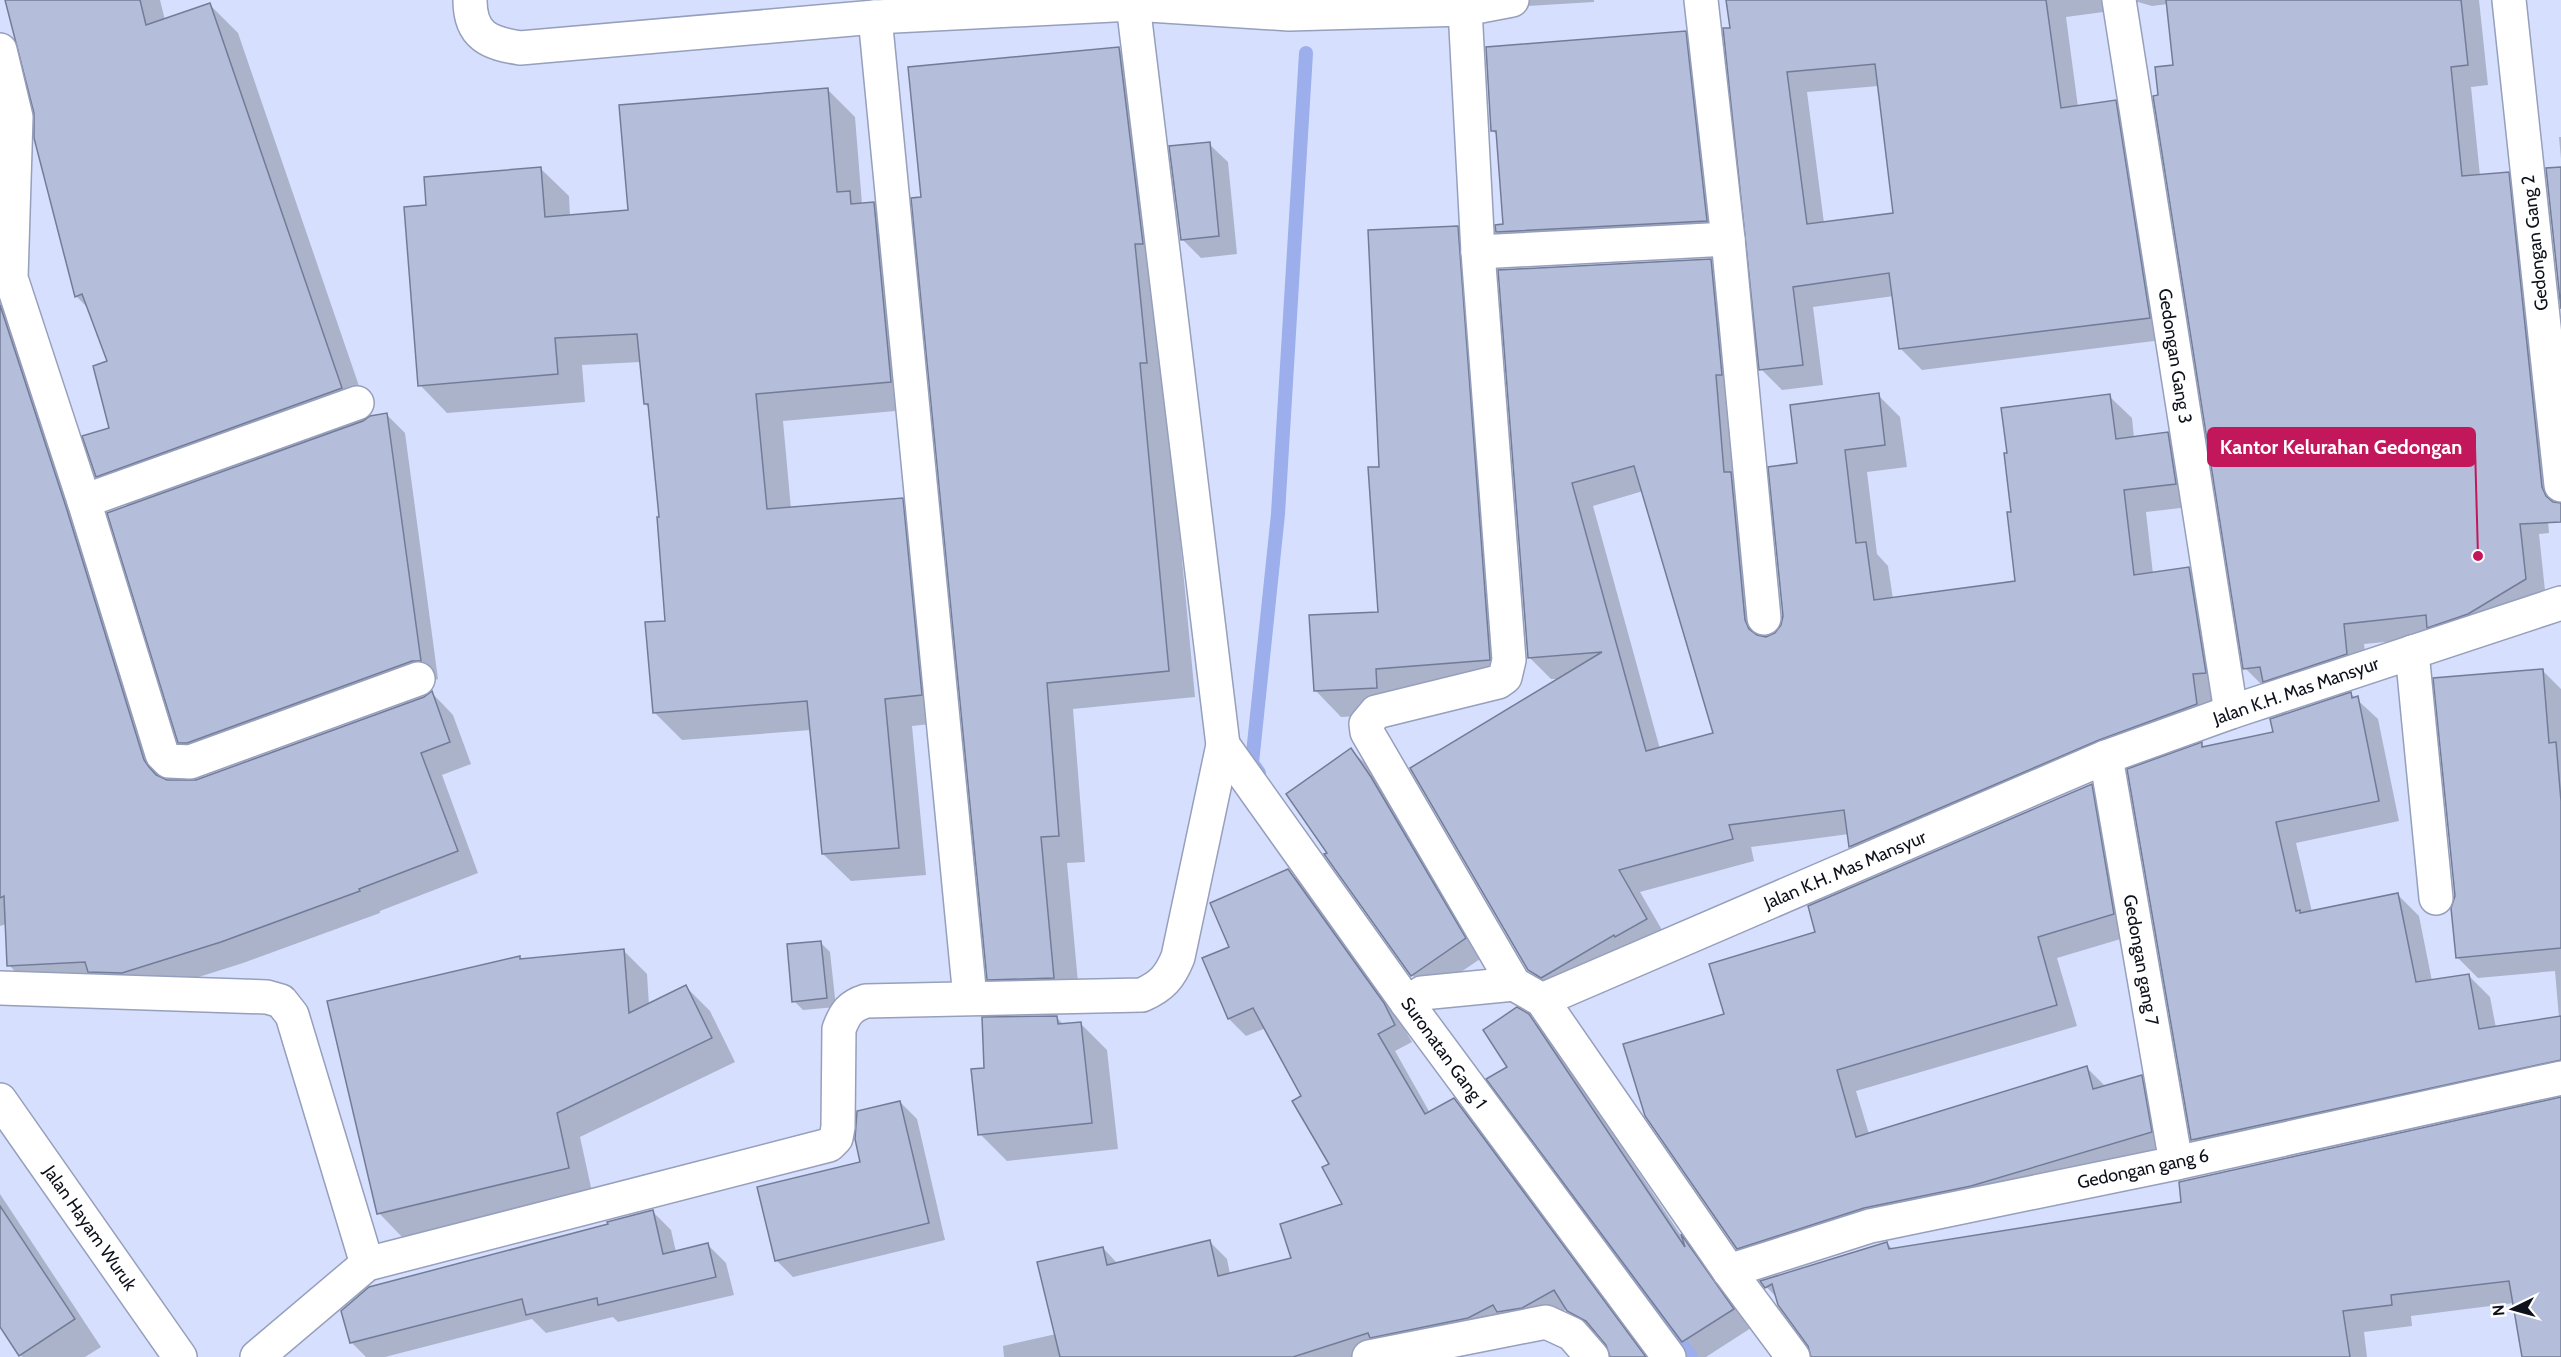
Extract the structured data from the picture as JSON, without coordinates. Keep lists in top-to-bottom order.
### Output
{
  "streets": {
    "street": [
      "Gedongan Gang 2",
      "Gedongan Gang 3",
      "Jalan K.H. Mas Mansyur",
      "Gedongan gang 7",
      "Suronatan Gang 1",
      "Gedongan gang 6",
      "Jalan Hayam Wuruk"
    ]
  },
  "crossings": [
    ["Gedongan Gang 3", "Jalan K.H. Mas Mansyur"],
    ["Jalan K.H. Mas Mansyur", "Gedongan gang 7"],
    ["Gedongan gang 7", "Gedongan gang 6"]
  ],
  "places": ["Kantor Kelurahan Gedongan"],
  "north": "left"
}
